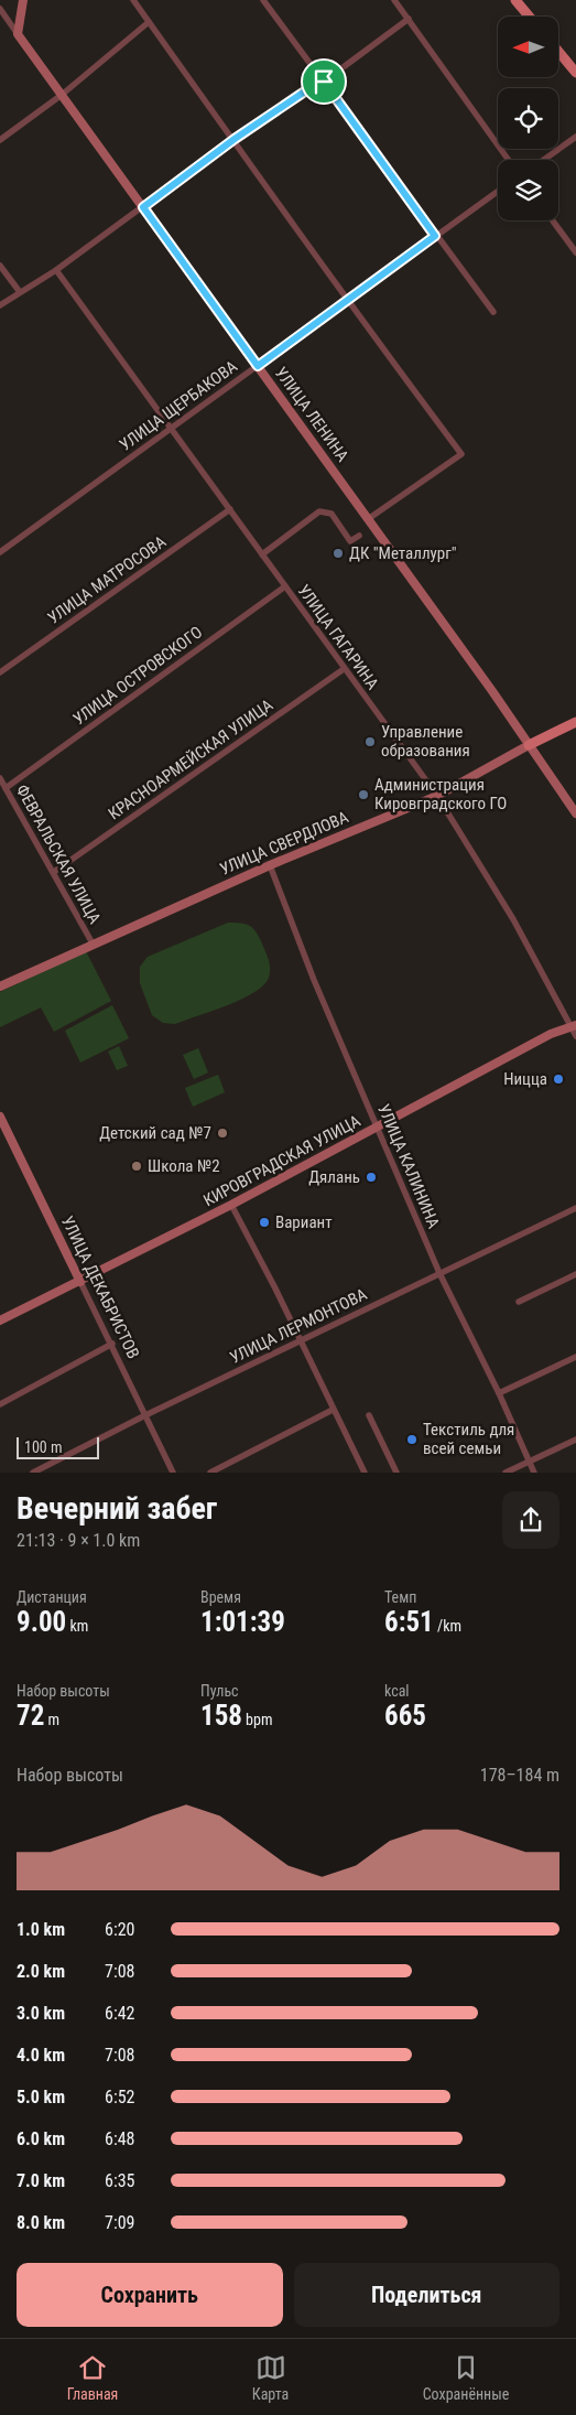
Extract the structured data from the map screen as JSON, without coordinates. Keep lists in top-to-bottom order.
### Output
{
  "streets": {
    "main road": [
      "УЛИЦА ЛЕНИНА",
      "УЛИЦА СВЕРДЛОВА",
      "КИРОВГРАДСКАЯ УЛИЦА",
      "УЛИЦА ДЕКАБРИСТОВ"
    ],
    "street": [
      "УЛИЦА ЩЕРБАКОВА",
      "УЛИЦА МАТРОСОВА",
      "УЛИЦА ГАГАРИНА",
      "УЛИЦА ОСТРОВСКОГО",
      "КРАСНОАРМЕЙСКАЯ УЛИЦА",
      "ФЕВРАЛЬСКАЯ УЛИЦА",
      "УЛИЦА КАЛИНИНА",
      "УЛИЦА ЛЕРМОНТОВА"
    ]
  },
  "crossings": [
    ["УЛИЦА ЩЕРБАКОВА", "УЛИЦА ЛЕНИНА"],
    ["УЛИЦА ЩЕРБАКОВА", "УЛИЦА ГАГАРИНА"],
    ["УЛИЦА ЛЕНИНА", "УЛИЦА СВЕРДЛОВА"],
    ["УЛИЦА МАТРОСОВА", "УЛИЦА ГАГАРИНА"],
    ["УЛИЦА ГАГАРИНА", "УЛИЦА ОСТРОВСКОГО"],
    ["УЛИЦА ГАГАРИНА", "КРАСНОАРМЕЙСКАЯ УЛИЦА"],
    ["УЛИЦА ГАГАРИНА", "УЛИЦА СВЕРДЛОВА"],
    ["УЛИЦА ГАГАРИНА", "КИРОВГРАДСКАЯ УЛИЦА"],
    ["УЛИЦА ОСТРОВСКОГО", "ФЕВРАЛЬСКАЯ УЛИЦА"],
    ["КРАСНОАРМЕЙСКАЯ УЛИЦА", "ФЕВРАЛЬСКАЯ УЛИЦА"],
    ["УЛИЦА СВЕРДЛОВА", "ФЕВРАЛЬСКАЯ УЛИЦА"],
    ["УЛИЦА СВЕРДЛОВА", "УЛИЦА КАЛИНИНА"],
    ["КИРОВГРАДСКАЯ УЛИЦА", "УЛИЦА КАЛИНИНА"],
    ["КИРОВГРАДСКАЯ УЛИЦА", "УЛИЦА ДЕКАБРИСТОВ"],
    ["УЛИЦА КАЛИНИНА", "УЛИЦА ЛЕРМОНТОВА"],
    ["УЛИЦА ДЕКАБРИСТОВ", "УЛИЦА ЛЕРМОНТОВА"]
  ],
  "places": [
    "ДК \"Металлург\"",
    "Управление образования",
    "Администрация Кировградского ГО",
    "Ницца",
    "Детский сад №7",
    "Школа №2",
    "Дялань",
    "Вариант",
    "Текстиль для всей семьи"
  ],
  "scale_bar": "100 m",
  "north": "left",
  "page": {
    "scale": "100 m",
    "heading": ["Вечерний забег", "21:13 · 9 × 1.0 km"],
    "stats": [
      ["Дистанция", "9.00 km"],
      ["Время", "1:01:39"],
      ["Темп", "6:51 /km"],
      ["Набор высоты", "72 m"],
      ["Пульс", "158 bpm"],
      ["kcal", "665"]
    ],
    "chart": ["Набор высоты", "178–184 m"],
    "list": [
      {
        "name": "1.0 km",
        "note": "6:20"
      },
      {
        "name": "2.0 km",
        "note": "7:08"
      },
      {
        "name": "3.0 km",
        "note": "6:42"
      },
      {
        "name": "4.0 km",
        "note": "7:08"
      },
      {
        "name": "5.0 km",
        "note": "6:52"
      },
      {
        "name": "6.0 km",
        "note": "6:48"
      },
      {
        "name": "7.0 km",
        "note": "6:35"
      },
      {
        "name": "8.0 km",
        "note": "7:09"
      }
    ],
    "buttons": ["Сохранить", "Поделиться"],
    "tabs": ["Главная", "Карта", "Сохранённые"]
  }
}
